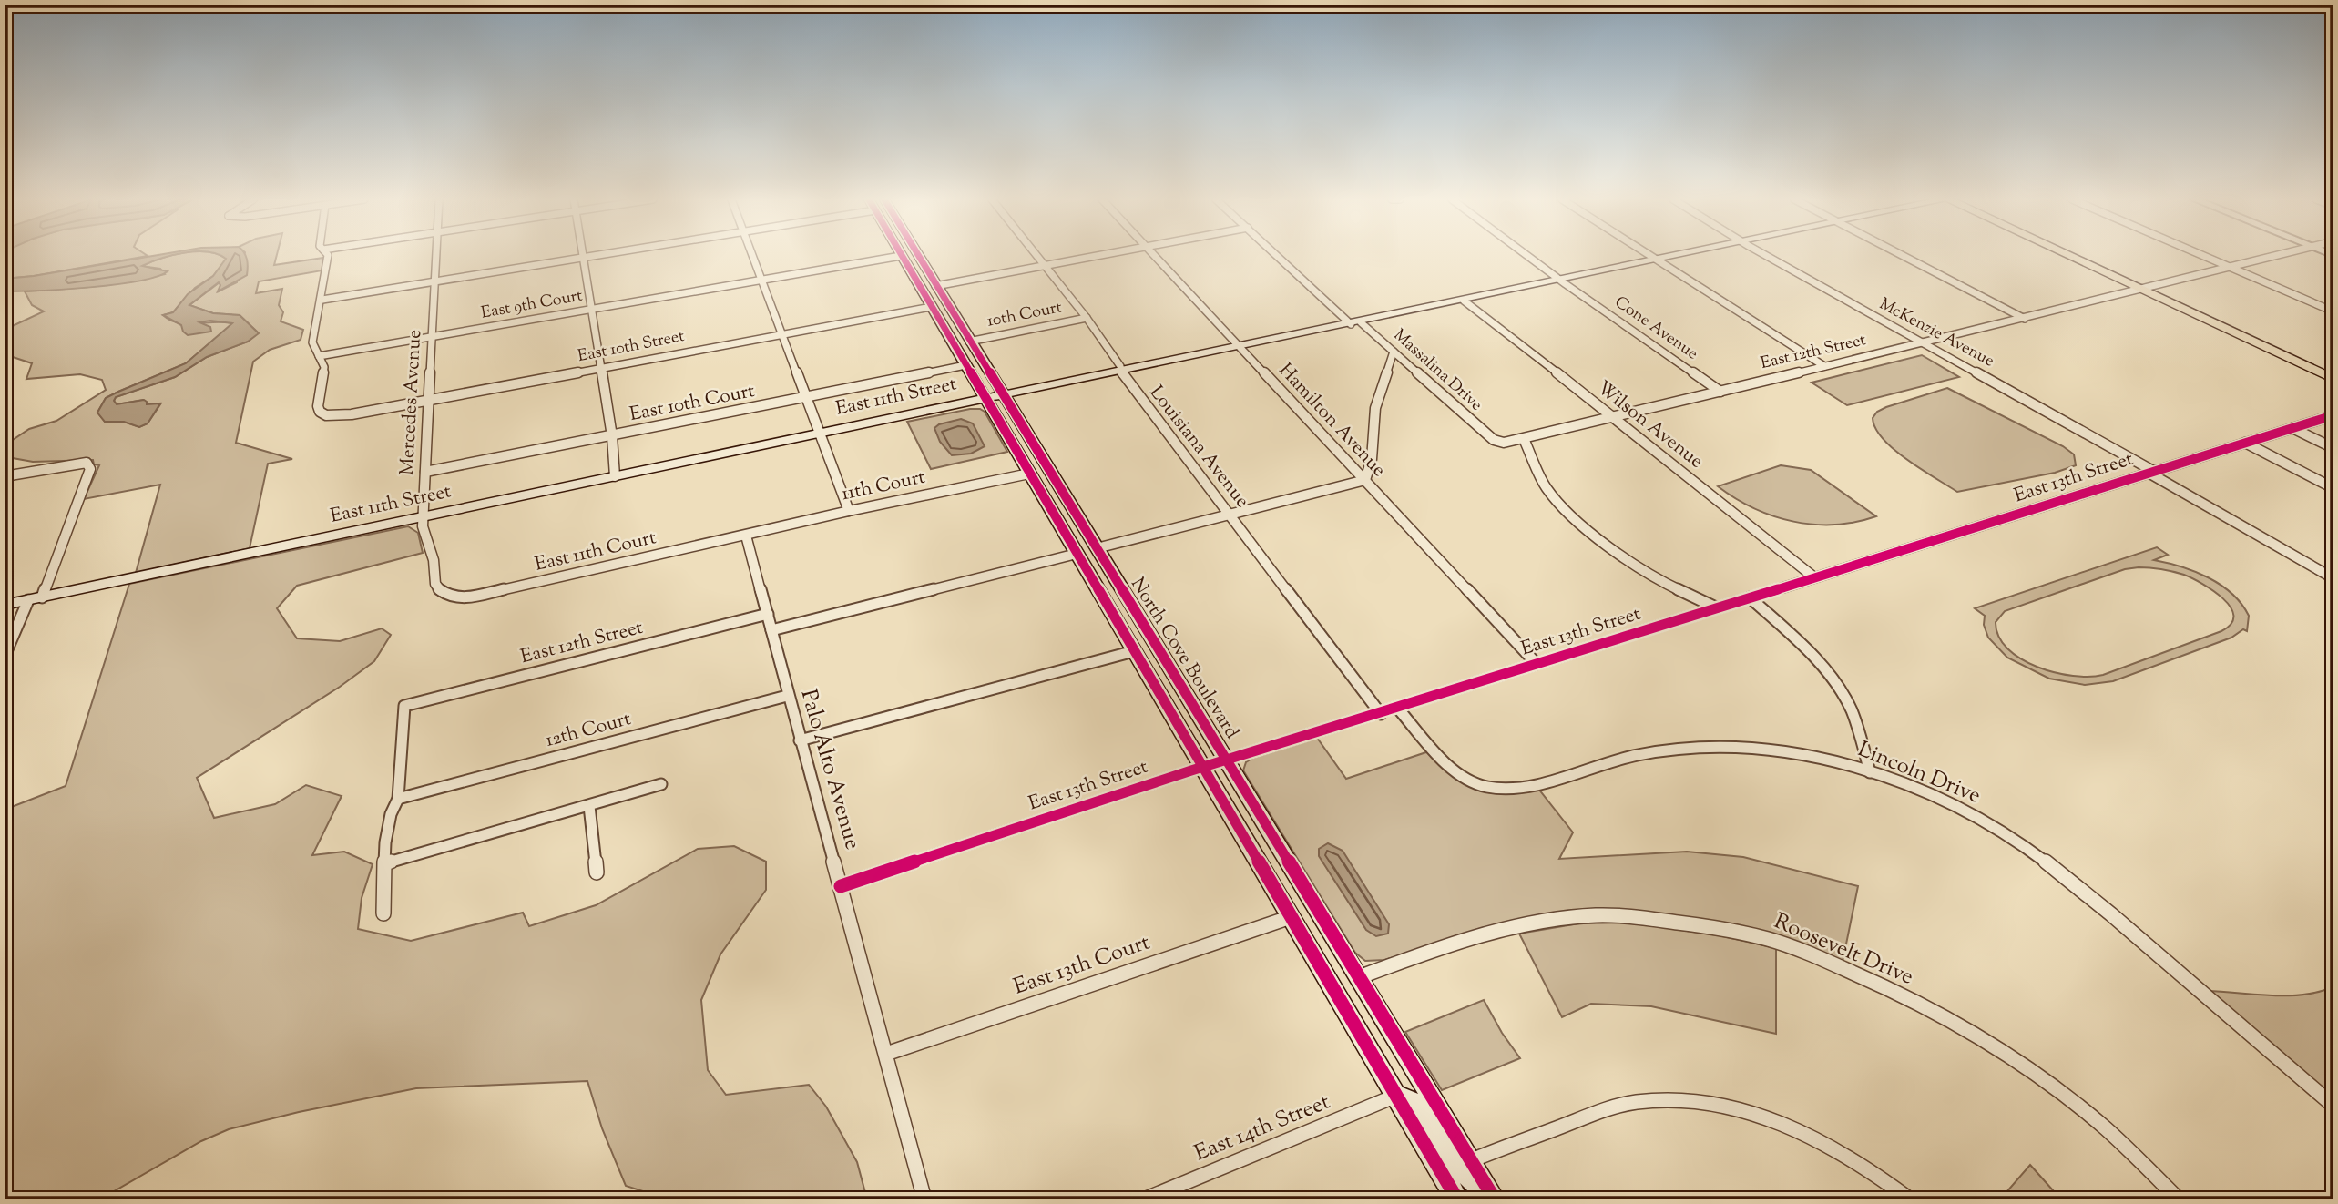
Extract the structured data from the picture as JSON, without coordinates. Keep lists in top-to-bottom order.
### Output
{
  "streets": {
    "main road": ["East 11th Street", "North Cove Boulevard"],
    "street": [
      "East 9th Court",
      "10th Court",
      "Cone Avenue",
      "McKenzie Avenue",
      "East 10th Street",
      "East 12th Street",
      "Massalina Drive",
      "Mercedes Avenue",
      "East 10th Court",
      "Hamilton Avenue",
      "Wilson Avenue",
      "Louisiana Avenue",
      "East 13th Street",
      "11th Court",
      "East 11th Court",
      "12th Court",
      "Palo Alto Avenue",
      "Lincoln Drive",
      "Roosevelt Drive",
      "East 13th Court",
      "East 14th Street"
    ]
  },
  "crossings": [
    ["East 9th Court", "East 10th Street"],
    ["East 9th Court", "Mercedes Avenue"],
    ["East 9th Court", "North Cove Boulevard"],
    ["10th Court", "Louisiana Avenue"],
    ["10th Court", "North Cove Boulevard"],
    ["Cone Avenue", "East 12th Street"],
    ["Cone Avenue", "East 11th Street"],
    ["McKenzie Avenue", "East 12th Street"],
    ["McKenzie Avenue", "East 13th Street"],
    ["East 10th Street", "Mercedes Avenue"],
    ["East 10th Street", "North Cove Boulevard"],
    ["East 12th Street", "Massalina Drive"],
    ["East 12th Street", "Wilson Avenue"],
    ["East 12th Street", "12th Court"],
    ["East 12th Street", "Palo Alto Avenue"],
    ["Massalina Drive", "East 11th Street"],
    ["East 11th Street", "Mercedes Avenue"],
    ["East 11th Street", "Hamilton Avenue"],
    ["East 11th Street", "Wilson Avenue"],
    ["East 11th Street", "Louisiana Avenue"],
    ["East 11th Street", "North Cove Boulevard"],
    ["Mercedes Avenue", "East 10th Court"],
    ["Mercedes Avenue", "East 11th Court"],
    ["East 10th Court", "North Cove Boulevard"],
    ["Hamilton Avenue", "East 13th Street"],
    ["Wilson Avenue", "East 13th Street"],
    ["Louisiana Avenue", "East 13th Street"],
    ["East 13th Street", "North Cove Boulevard"],
    ["East 13th Street", "Palo Alto Avenue"],
    ["East 13th Street", "Lincoln Drive"],
    ["11th Court", "East 11th Court"],
    ["11th Court", "North Cove Boulevard"],
    ["11th Court", "Palo Alto Avenue"],
    ["East 11th Court", "Palo Alto Avenue"],
    ["North Cove Boulevard", "Roosevelt Drive"],
    ["North Cove Boulevard", "East 13th Court"],
    ["North Cove Boulevard", "East 14th Street"],
    ["12th Court", "Palo Alto Avenue"],
    ["Palo Alto Avenue", "East 13th Court"]
  ]
}
